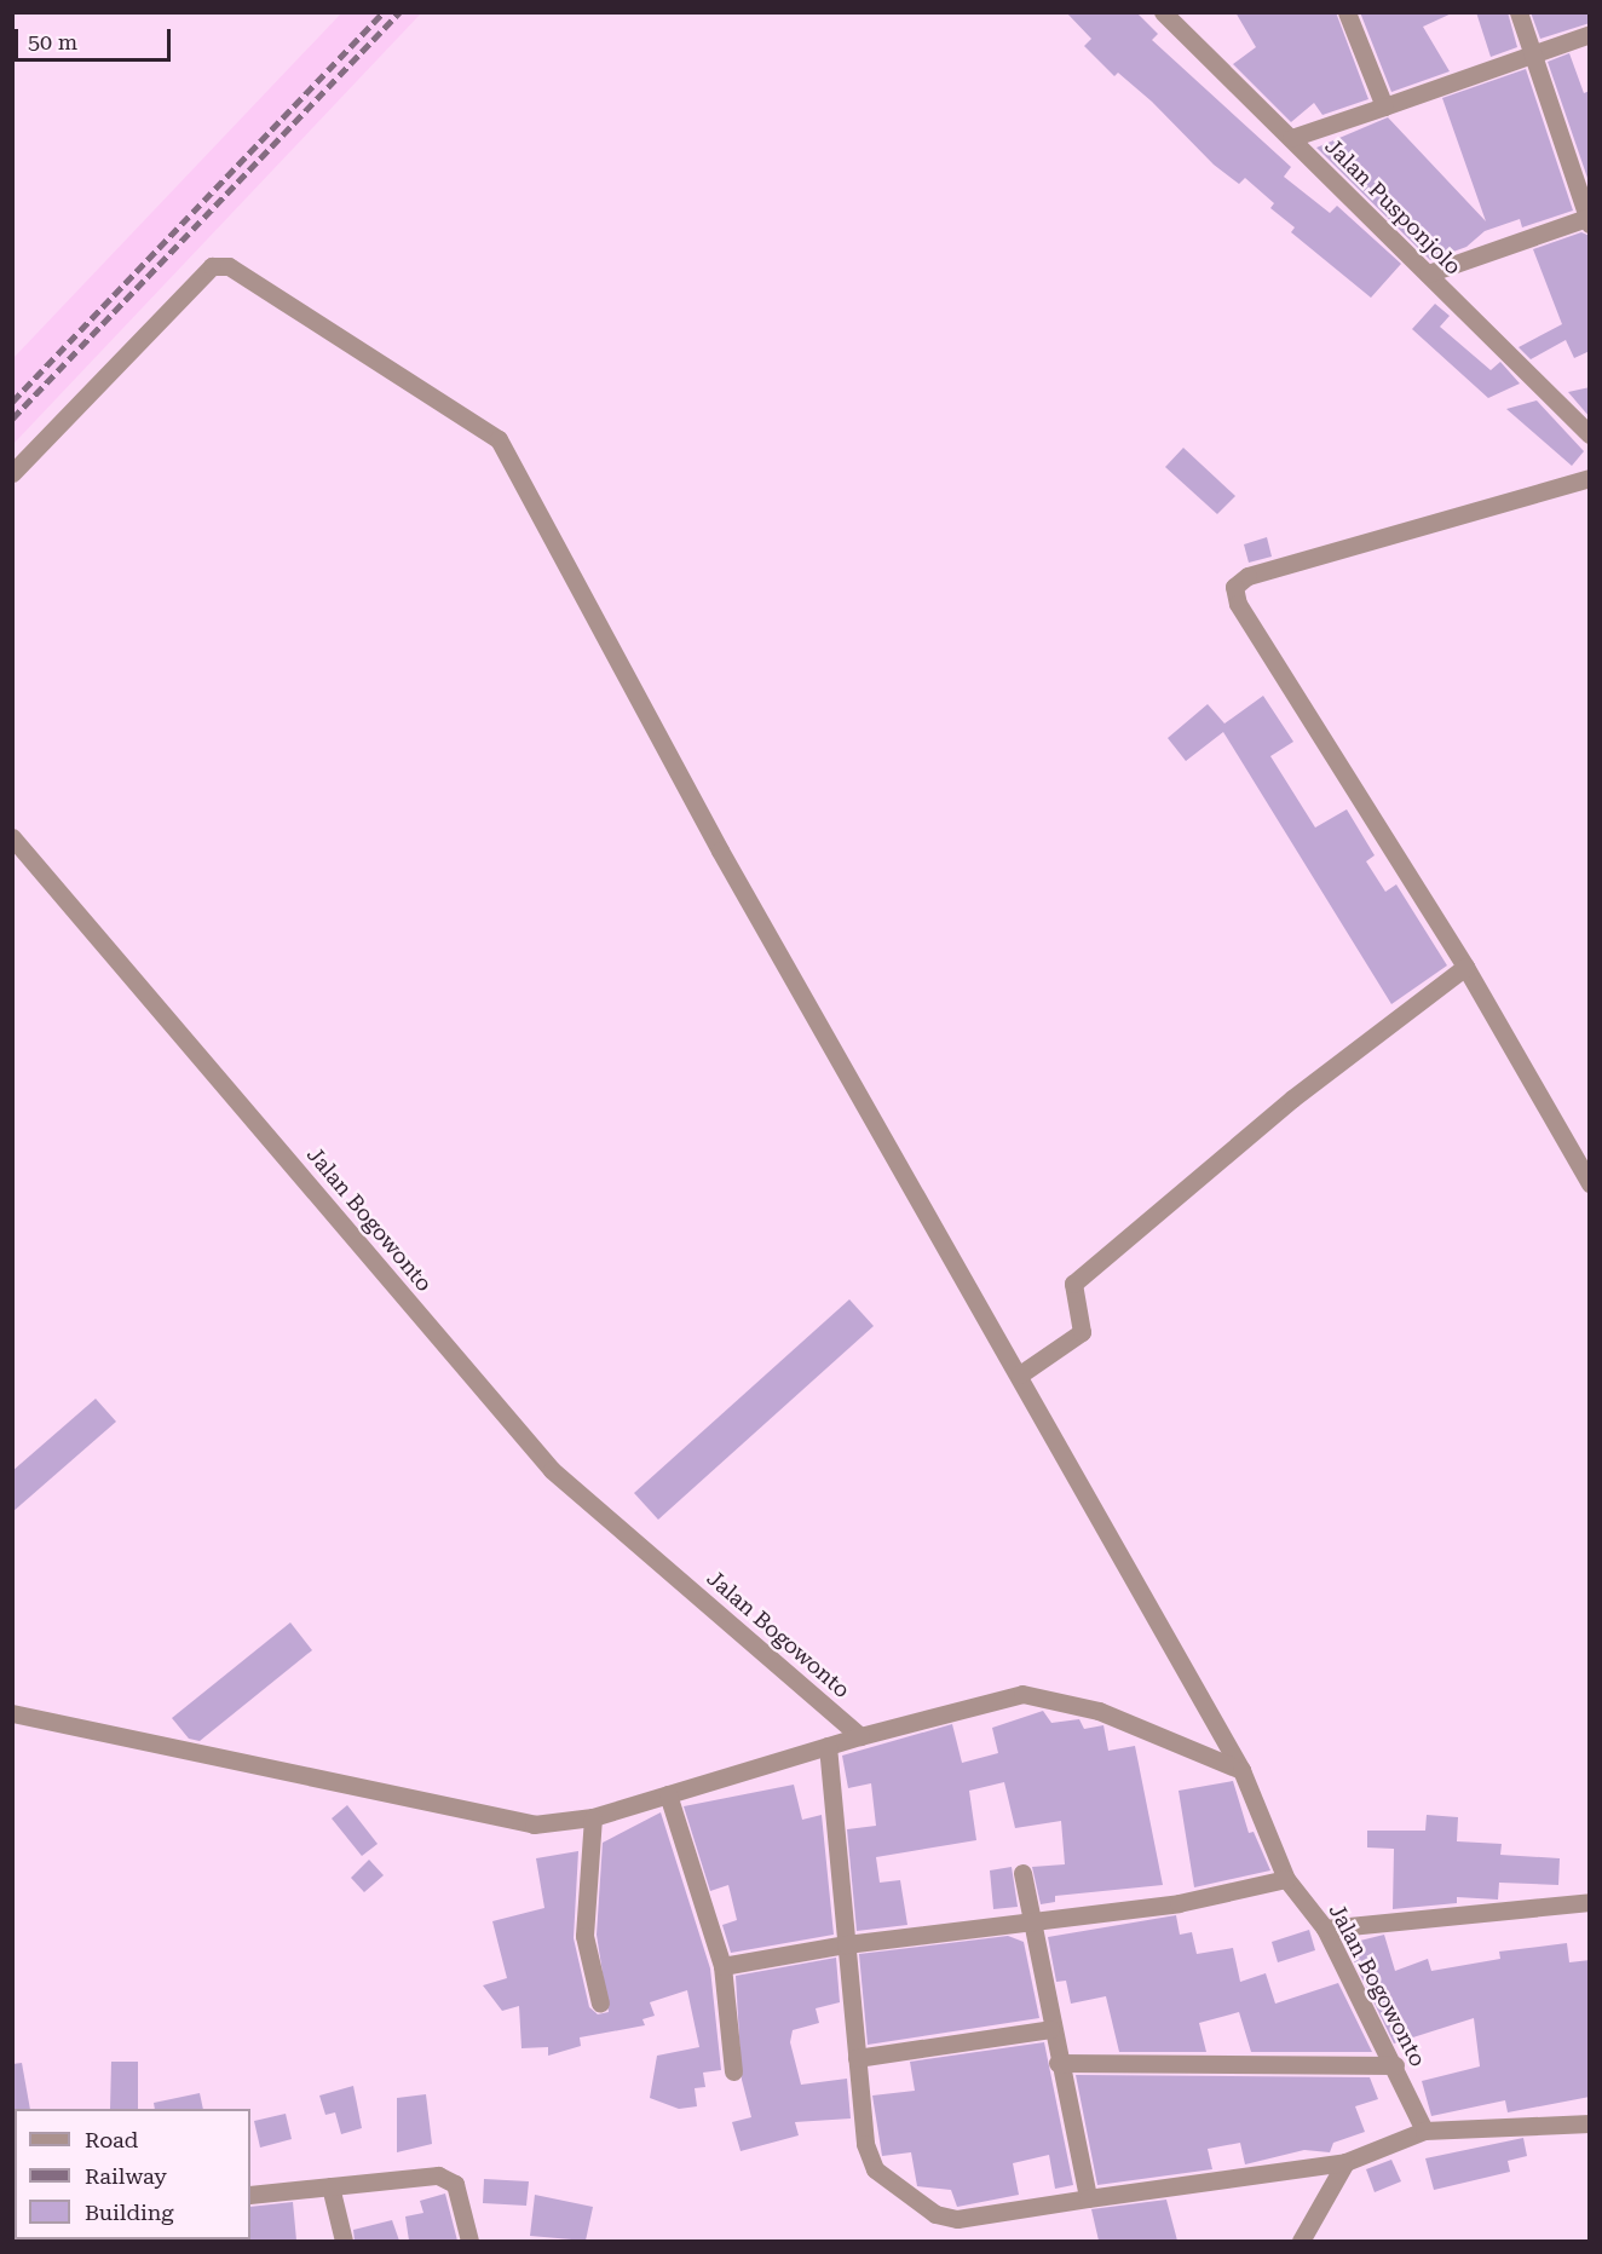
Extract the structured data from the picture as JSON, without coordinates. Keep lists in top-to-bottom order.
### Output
{
  "streets": {
    "street": ["Jalan Pusponjolo", "Jalan Bogowonto"]
  },
  "legend": ["Road", "Railway", "Building"],
  "scale_bar": "50 m"
}
